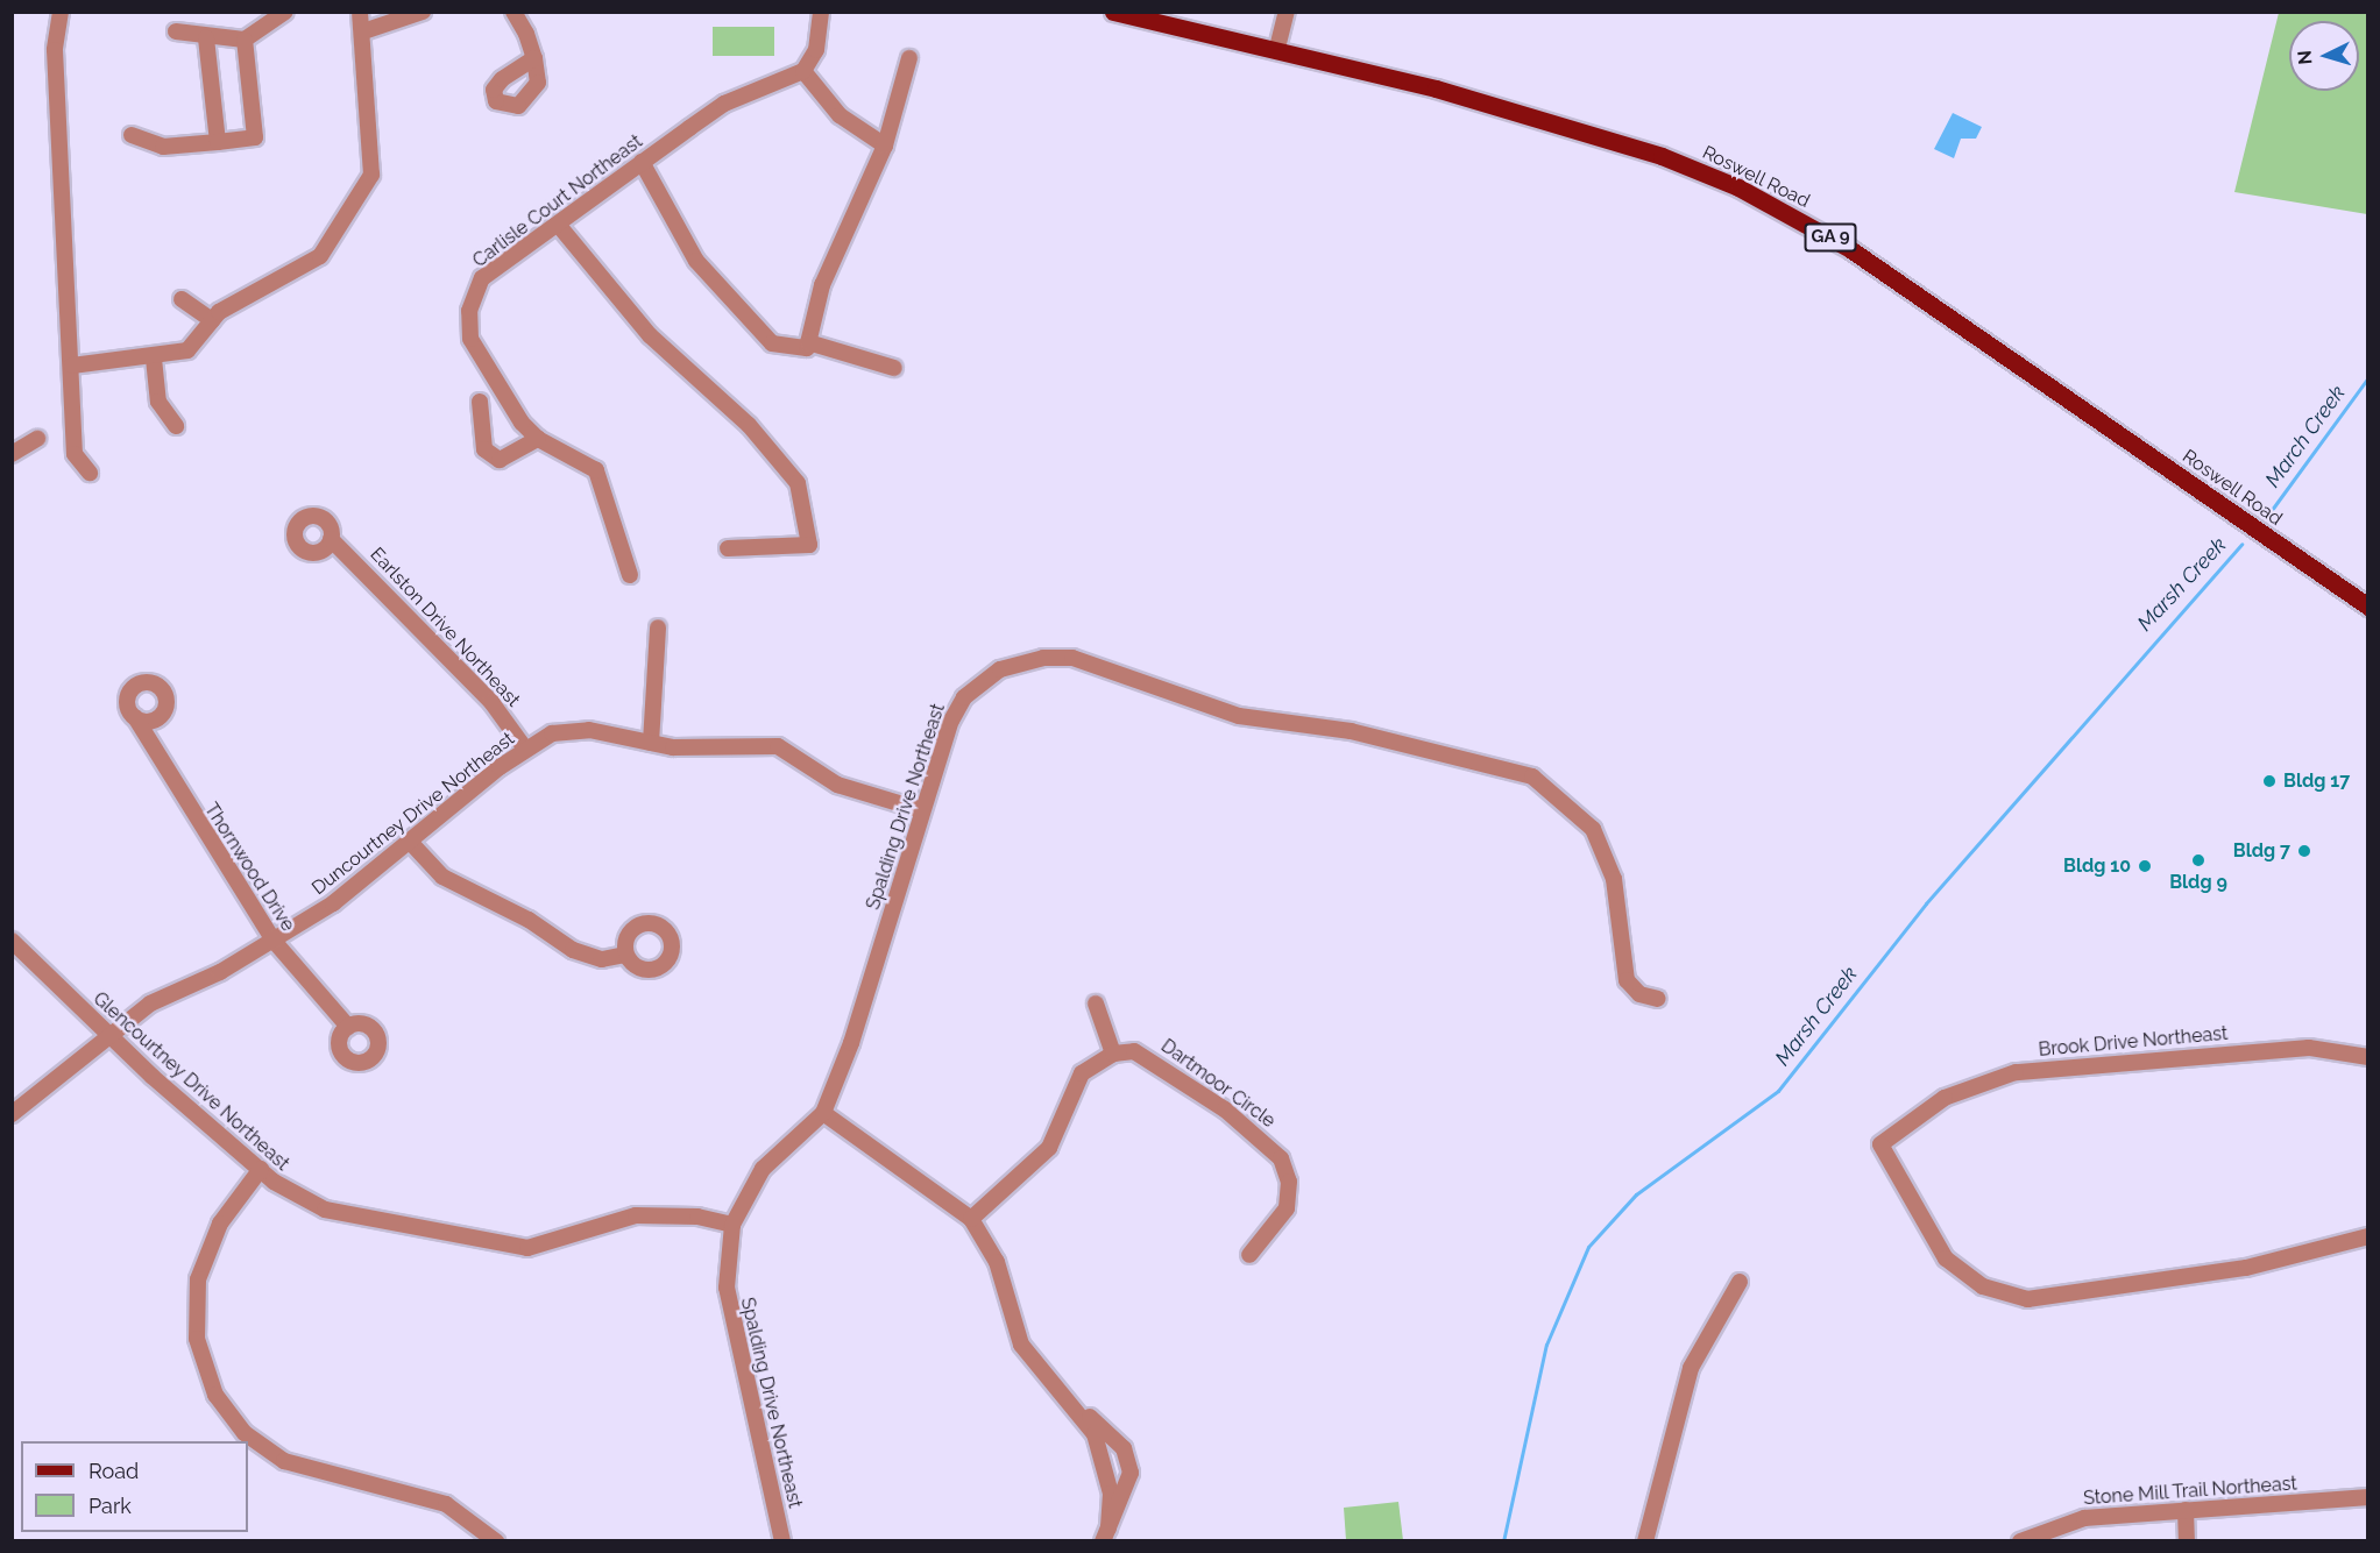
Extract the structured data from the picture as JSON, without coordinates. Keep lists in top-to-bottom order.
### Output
{
  "streets": {
    "main road": ["Roswell Road", "GA 9"],
    "street": [
      "Carlisle Court Northeast",
      "Earlston Drive Northeast",
      "Spalding Drive Northeast",
      "Duncourtney Drive Northeast",
      "Thornwood Drive",
      "Brook Drive Northeast",
      "Glencourtney Drive Northeast",
      "Dartmoor Circle",
      "Stone Mill Trail Northeast"
    ]
  },
  "crossings": [
    ["Earlston Drive Northeast", "Duncourtney Drive Northeast"],
    ["Spalding Drive Northeast", "Duncourtney Drive Northeast"],
    ["Spalding Drive Northeast", "Glencourtney Drive Northeast"],
    ["Duncourtney Drive Northeast", "Thornwood Drive"],
    ["Duncourtney Drive Northeast", "Glencourtney Drive Northeast"]
  ],
  "water": ["March Creek", "Marsh Creek"],
  "places": [
    "Bldg 17",
    "Bldg 7",
    "Bldg 9",
    "Bldg 10"
  ],
  "legend": ["Road", "Park"],
  "north": "left"
}
